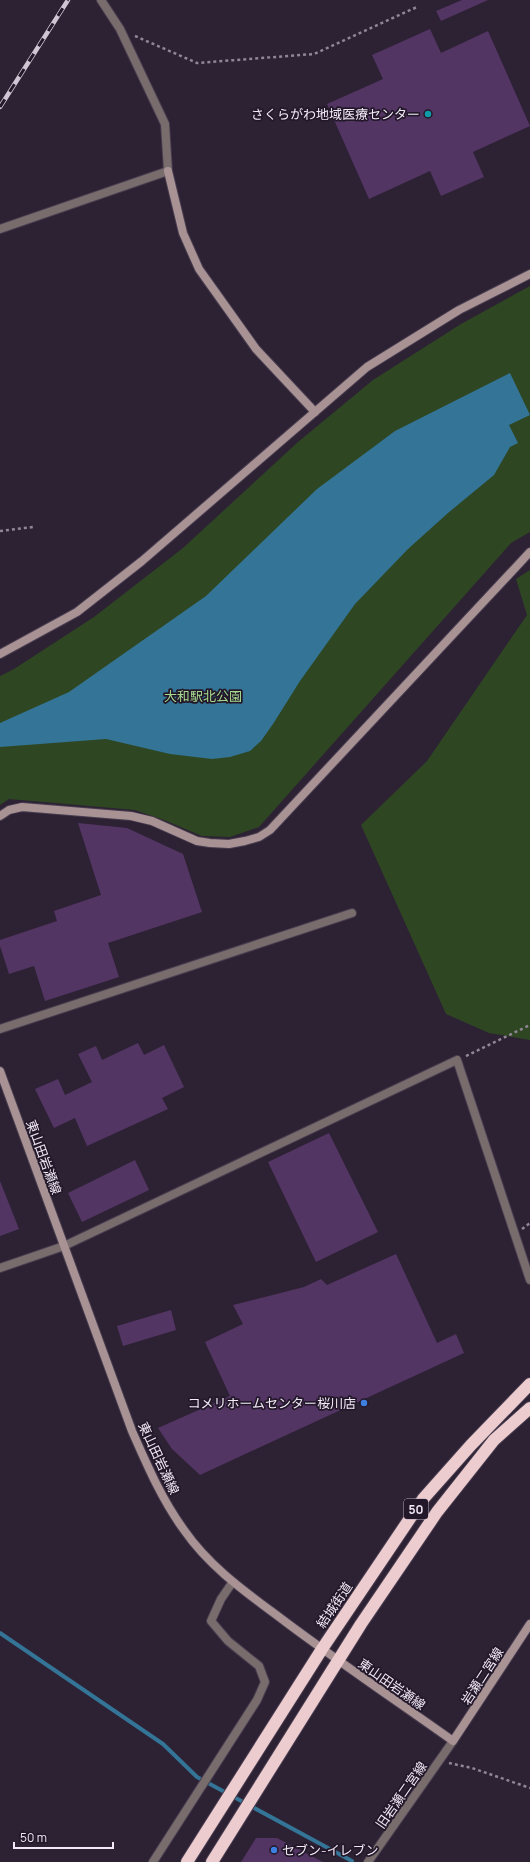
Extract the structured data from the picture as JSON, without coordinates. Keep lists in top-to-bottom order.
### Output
{
  "streets": {
    "highway": ["50", "結城街道"],
    "street": ["東山田岩瀬線", "岩瀬二宮線", "旧岩瀬二宮線"]
  },
  "crossings": [
    ["東山田岩瀬線", "50"],
    ["東山田岩瀬線", "結城街道"],
    ["東山田岩瀬線", "岩瀬二宮線"],
    ["東山田岩瀬線", "旧岩瀬二宮線"],
    ["岩瀬二宮線", "旧岩瀬二宮線"]
  ],
  "parks": ["大和駅北公園"],
  "places": ["さくらがわ地域医療センター", "コメリホームセンター桜川店", "セブン-イレブン"],
  "scale_bar": "50 m"
}
